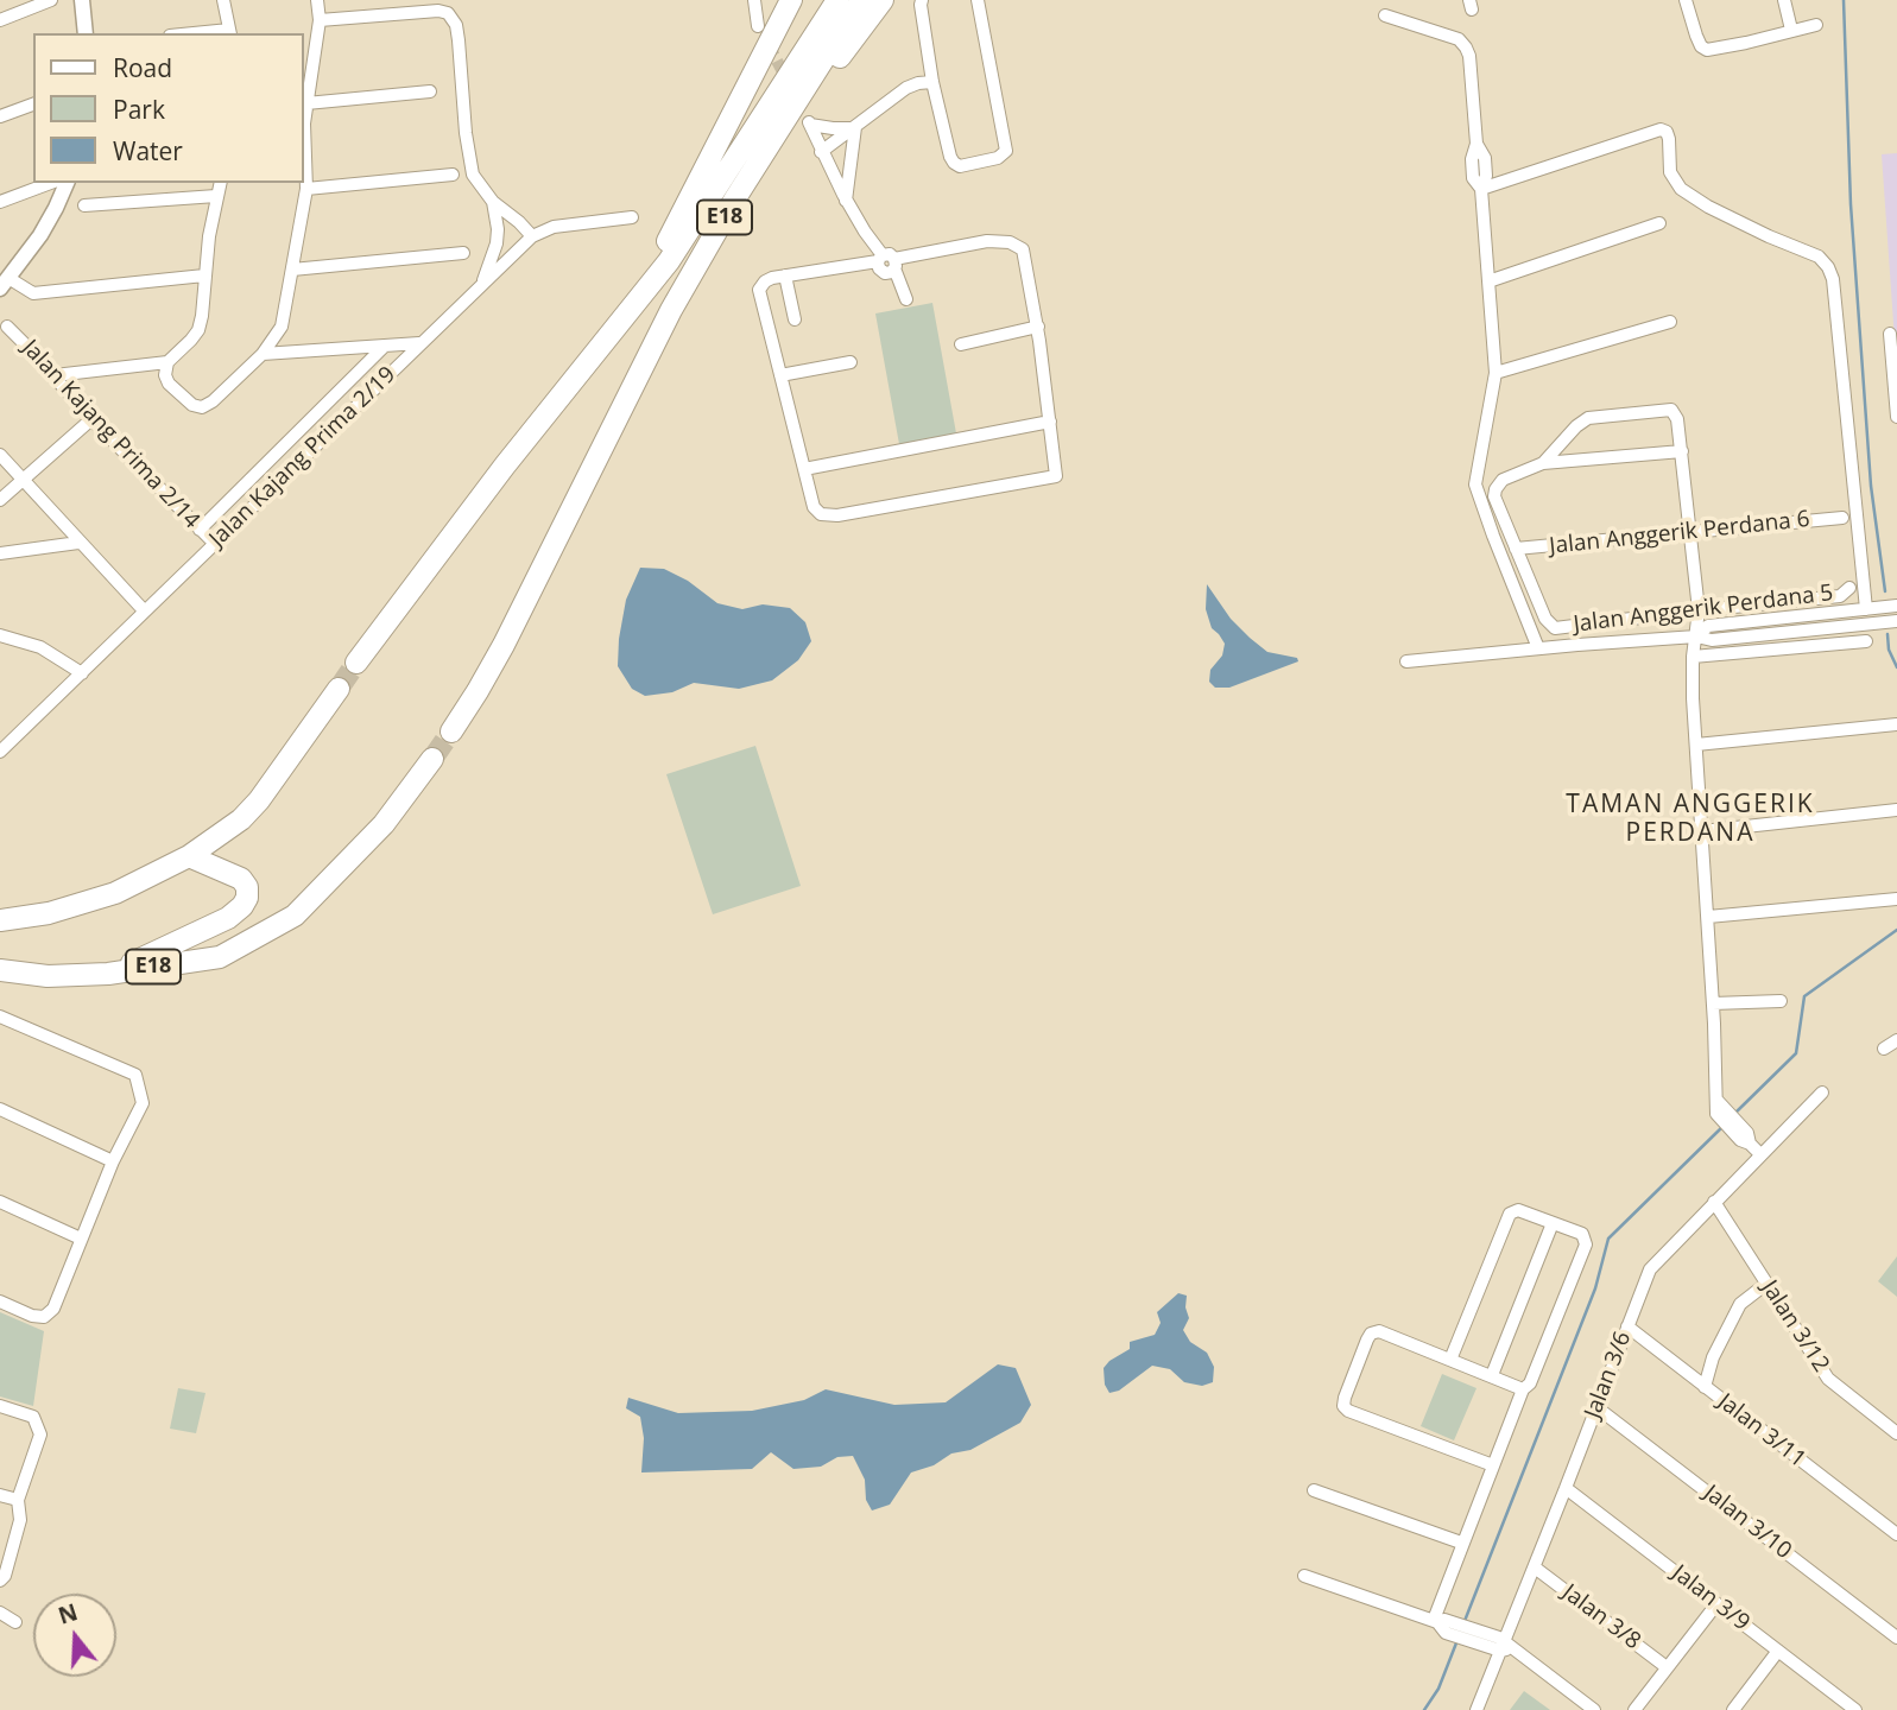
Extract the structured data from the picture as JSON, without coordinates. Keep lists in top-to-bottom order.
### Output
{
  "streets": {
    "highway": ["E18"],
    "street": [
      "Jalan Kajang Prima 2/14",
      "Jalan Kajang Prima 2/19",
      "Jalan Anggerik Perdana 6",
      "Jalan Anggerik Perdana 5",
      "Jalan 3/12",
      "Jalan 3/6",
      "Jalan 3/11",
      "Jalan 3/10",
      "Jalan 3/9",
      "Jalan 3/8"
    ]
  },
  "crossings": [
    ["Jalan Kajang Prima 2/14", "Jalan Kajang Prima 2/19"],
    ["Jalan Anggerik Perdana 6", "Jalan Anggerik Perdana 5"],
    ["Jalan 3/12", "Jalan 3/6"],
    ["Jalan 3/6", "Jalan 3/11"],
    ["Jalan 3/6", "Jalan 3/10"],
    ["Jalan 3/6", "Jalan 3/9"],
    ["Jalan 3/6", "Jalan 3/8"]
  ],
  "districts": ["TAMAN ANGGERIK PERDANA"],
  "legend": ["Road", "Park", "Water"],
  "north": "top"
}
